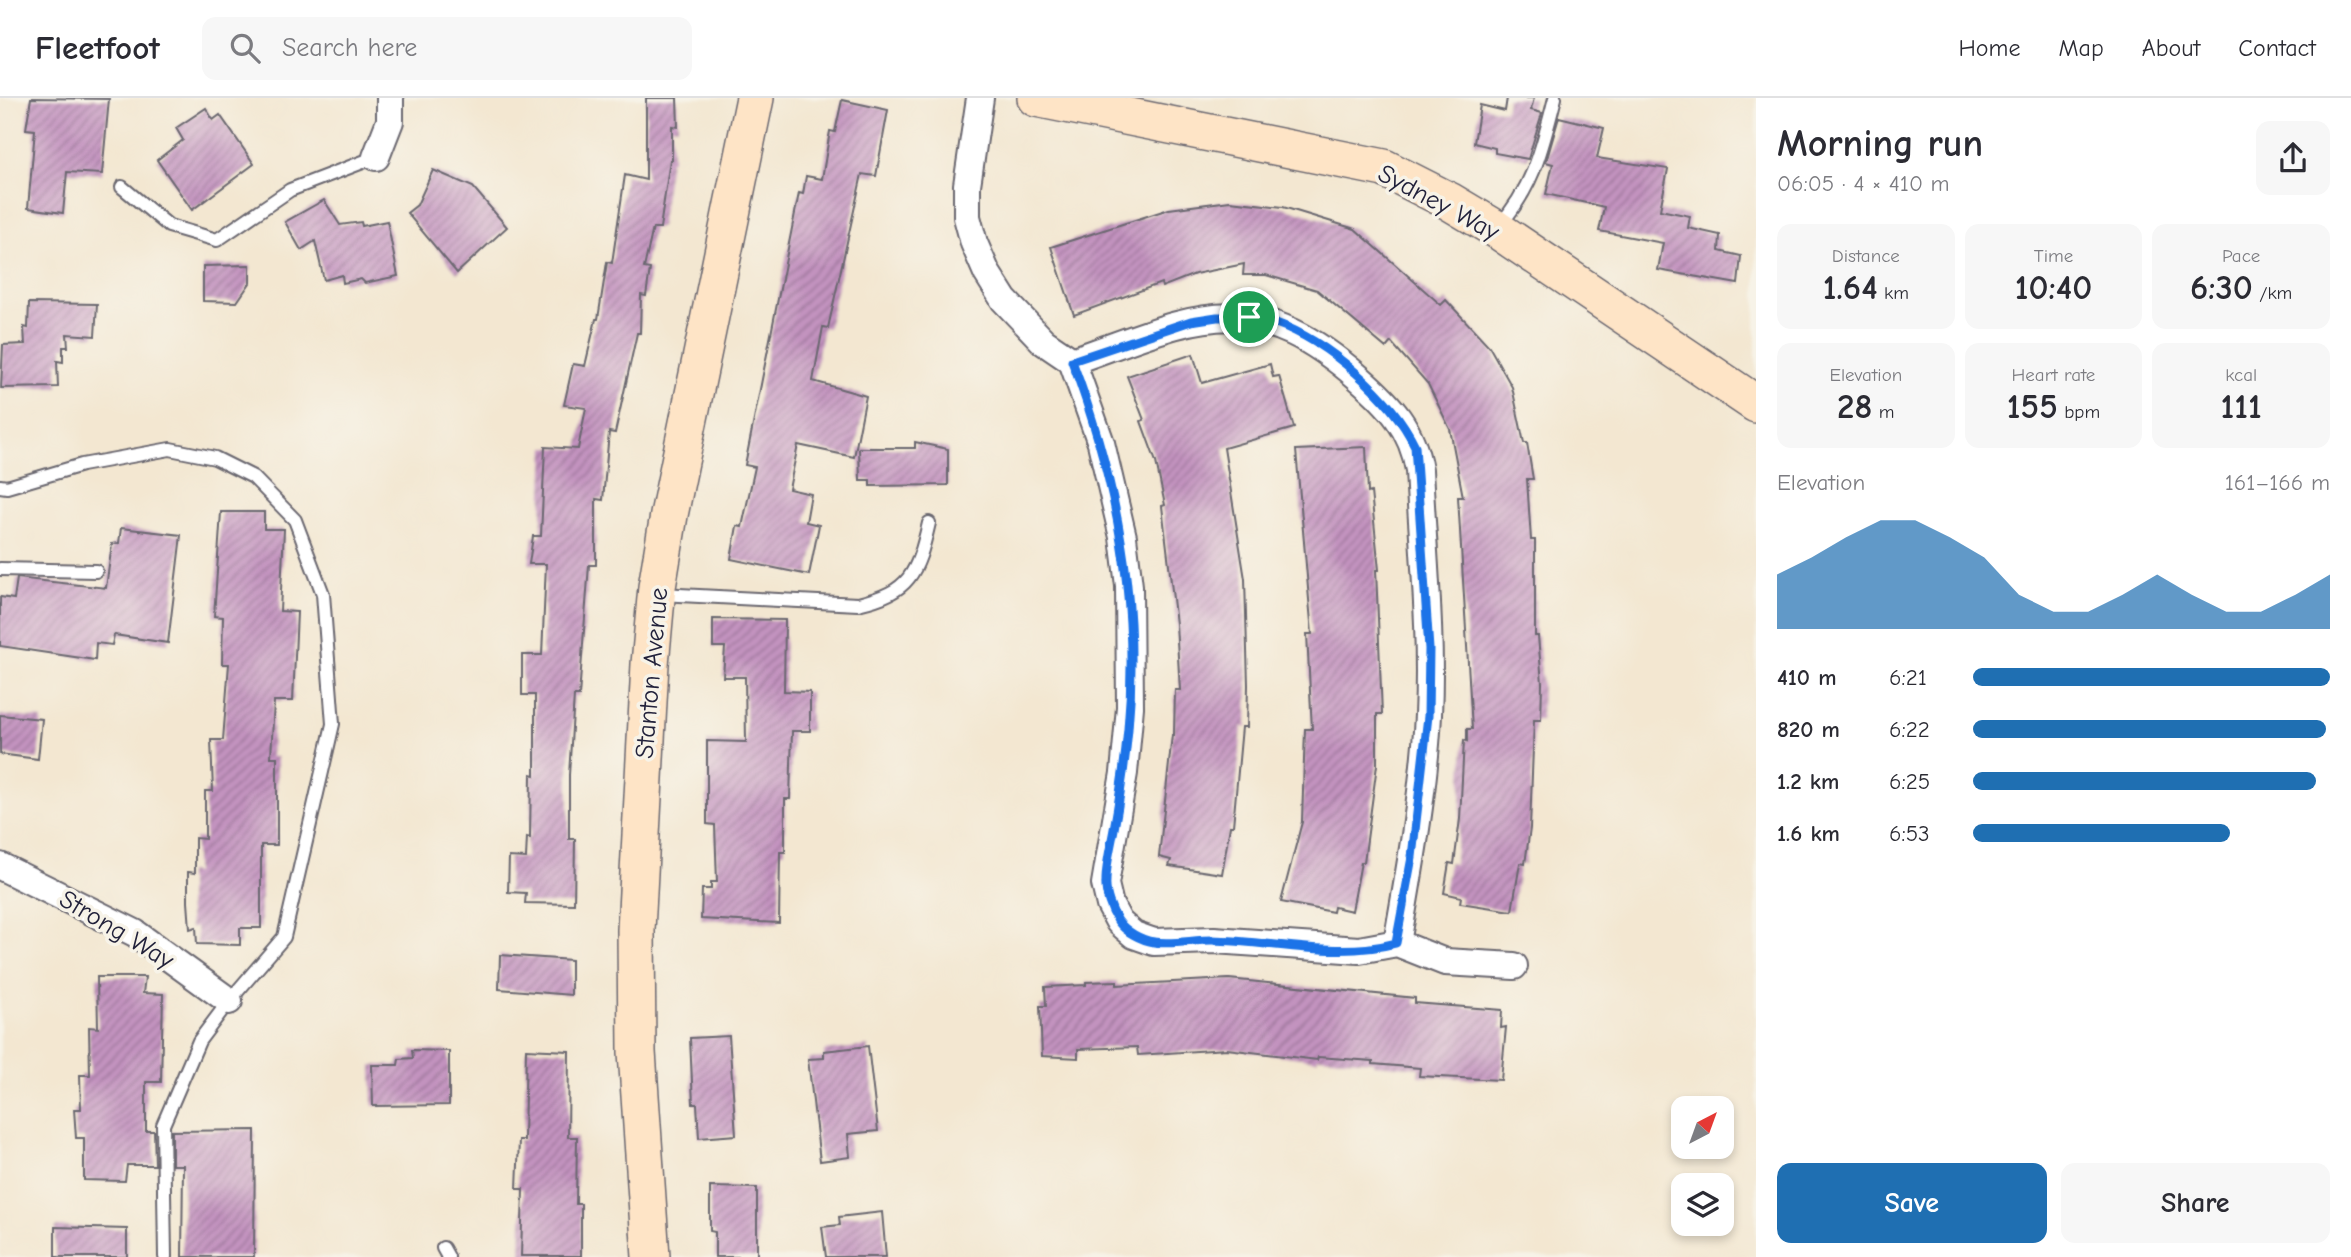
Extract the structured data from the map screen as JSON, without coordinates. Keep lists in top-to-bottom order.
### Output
{
  "streets": {
    "street": ["Sydney Way", "Stanton Avenue", "Strong Way"]
  },
  "north": "top right",
  "page": {
    "header": "Fleetfoot",
    "search": "Search here",
    "nav": [
      "Home",
      "Map",
      "About",
      "Contact"
    ],
    "heading": ["Morning run", "06:05 · 4 × 410 m"],
    "stats": [
      ["Distance", "1.64 km"],
      ["Time", "10:40"],
      ["Pace", "6:30 /km"],
      ["Elevation", "28 m"],
      ["Heart rate", "155 bpm"],
      ["kcal", "111"]
    ],
    "chart": ["Elevation", "161–166 m"],
    "list": [
      {
        "name": "410 m",
        "note": "6:21"
      },
      {
        "name": "820 m",
        "note": "6:22"
      },
      {
        "name": "1.2 km",
        "note": "6:25"
      },
      {
        "name": "1.6 km",
        "note": "6:53"
      }
    ],
    "buttons": ["Save", "Share"]
  }
}
